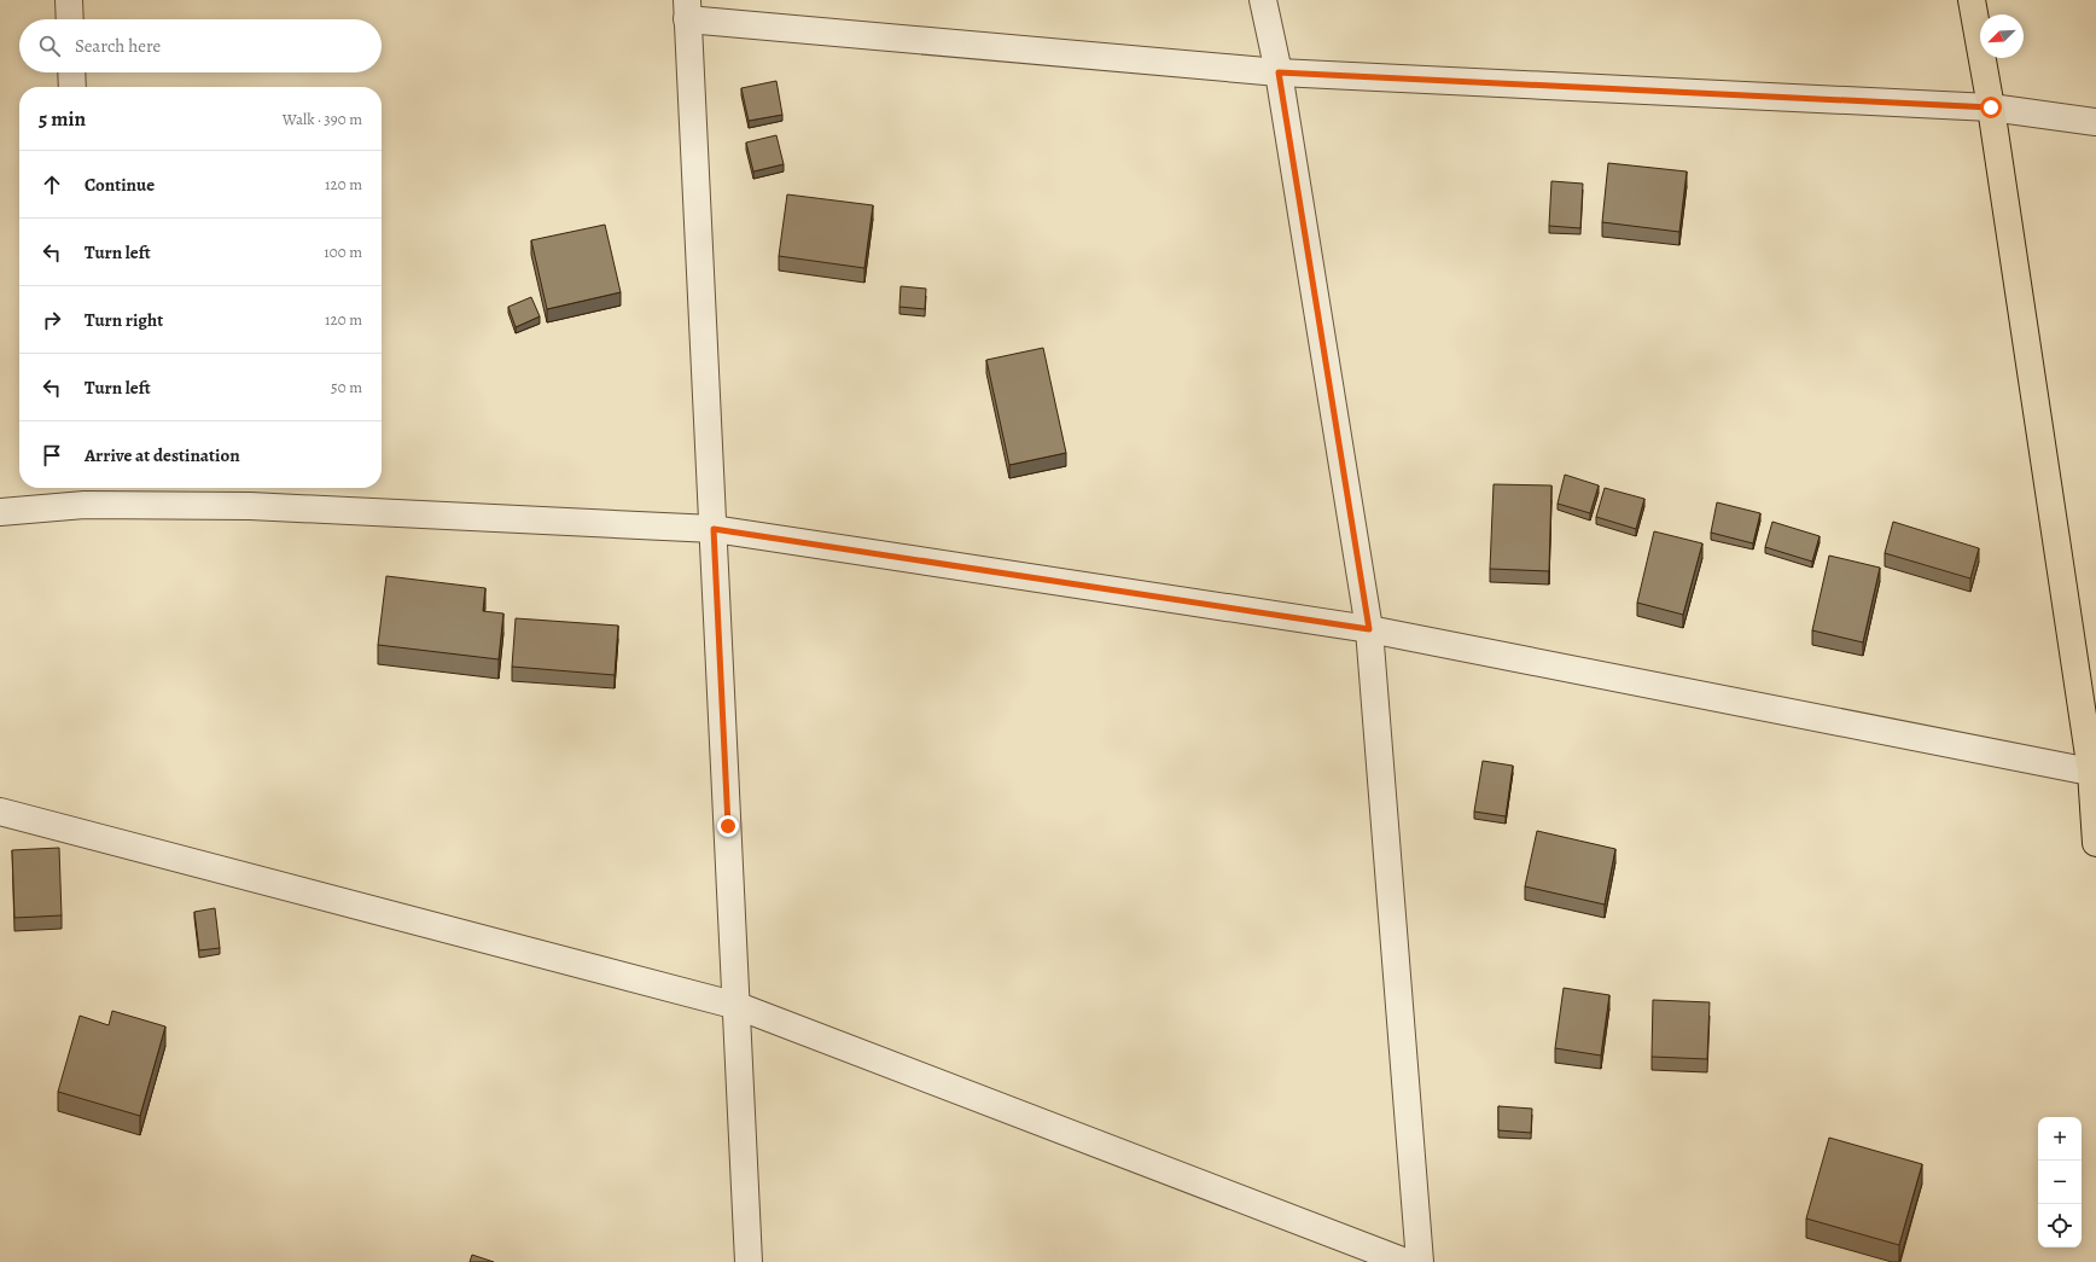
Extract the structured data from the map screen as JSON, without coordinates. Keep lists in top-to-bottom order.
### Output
{
  "north": "bottom left",
  "page": {
    "search": "Search here",
    "heading": ["5 min", "Walk · 390 m"],
    "list": [
      ["Continue", "120 m"],
      ["Turn left", "100 m"],
      ["Turn right", "120 m"],
      ["Turn left", "50 m"],
      "Arrive at destination"
    ],
    "map_buttons": ["+", "−"]
  }
}
